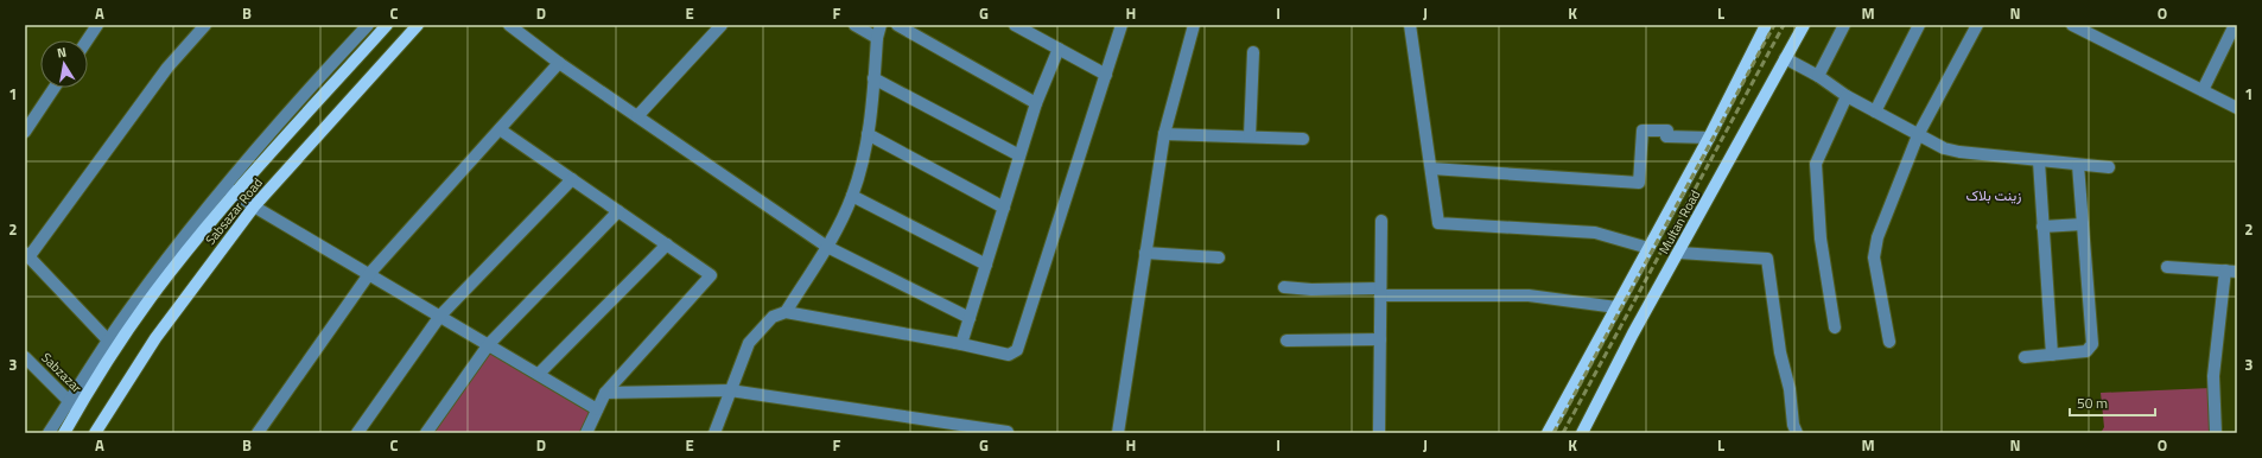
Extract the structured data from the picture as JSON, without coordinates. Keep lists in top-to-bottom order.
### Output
{
  "streets": {
    "main road": ["Sabsazar Road", "Multan Road"],
    "street": ["Sabzazar"]
  },
  "crossings": [
    ["Sabsazar Road", "Sabzazar"]
  ],
  "districts": ["زینت بلاک"],
  "scale_bar": "50 m",
  "north": "top",
  "grid": {
    "columns": [
      "A",
      "B",
      "C",
      "D",
      "E",
      "F",
      "G",
      "H",
      "I",
      "J",
      "K",
      "L",
      "M",
      "N",
      "O"
    ],
    "rows": ["1", "2", "3"]
  }
}
